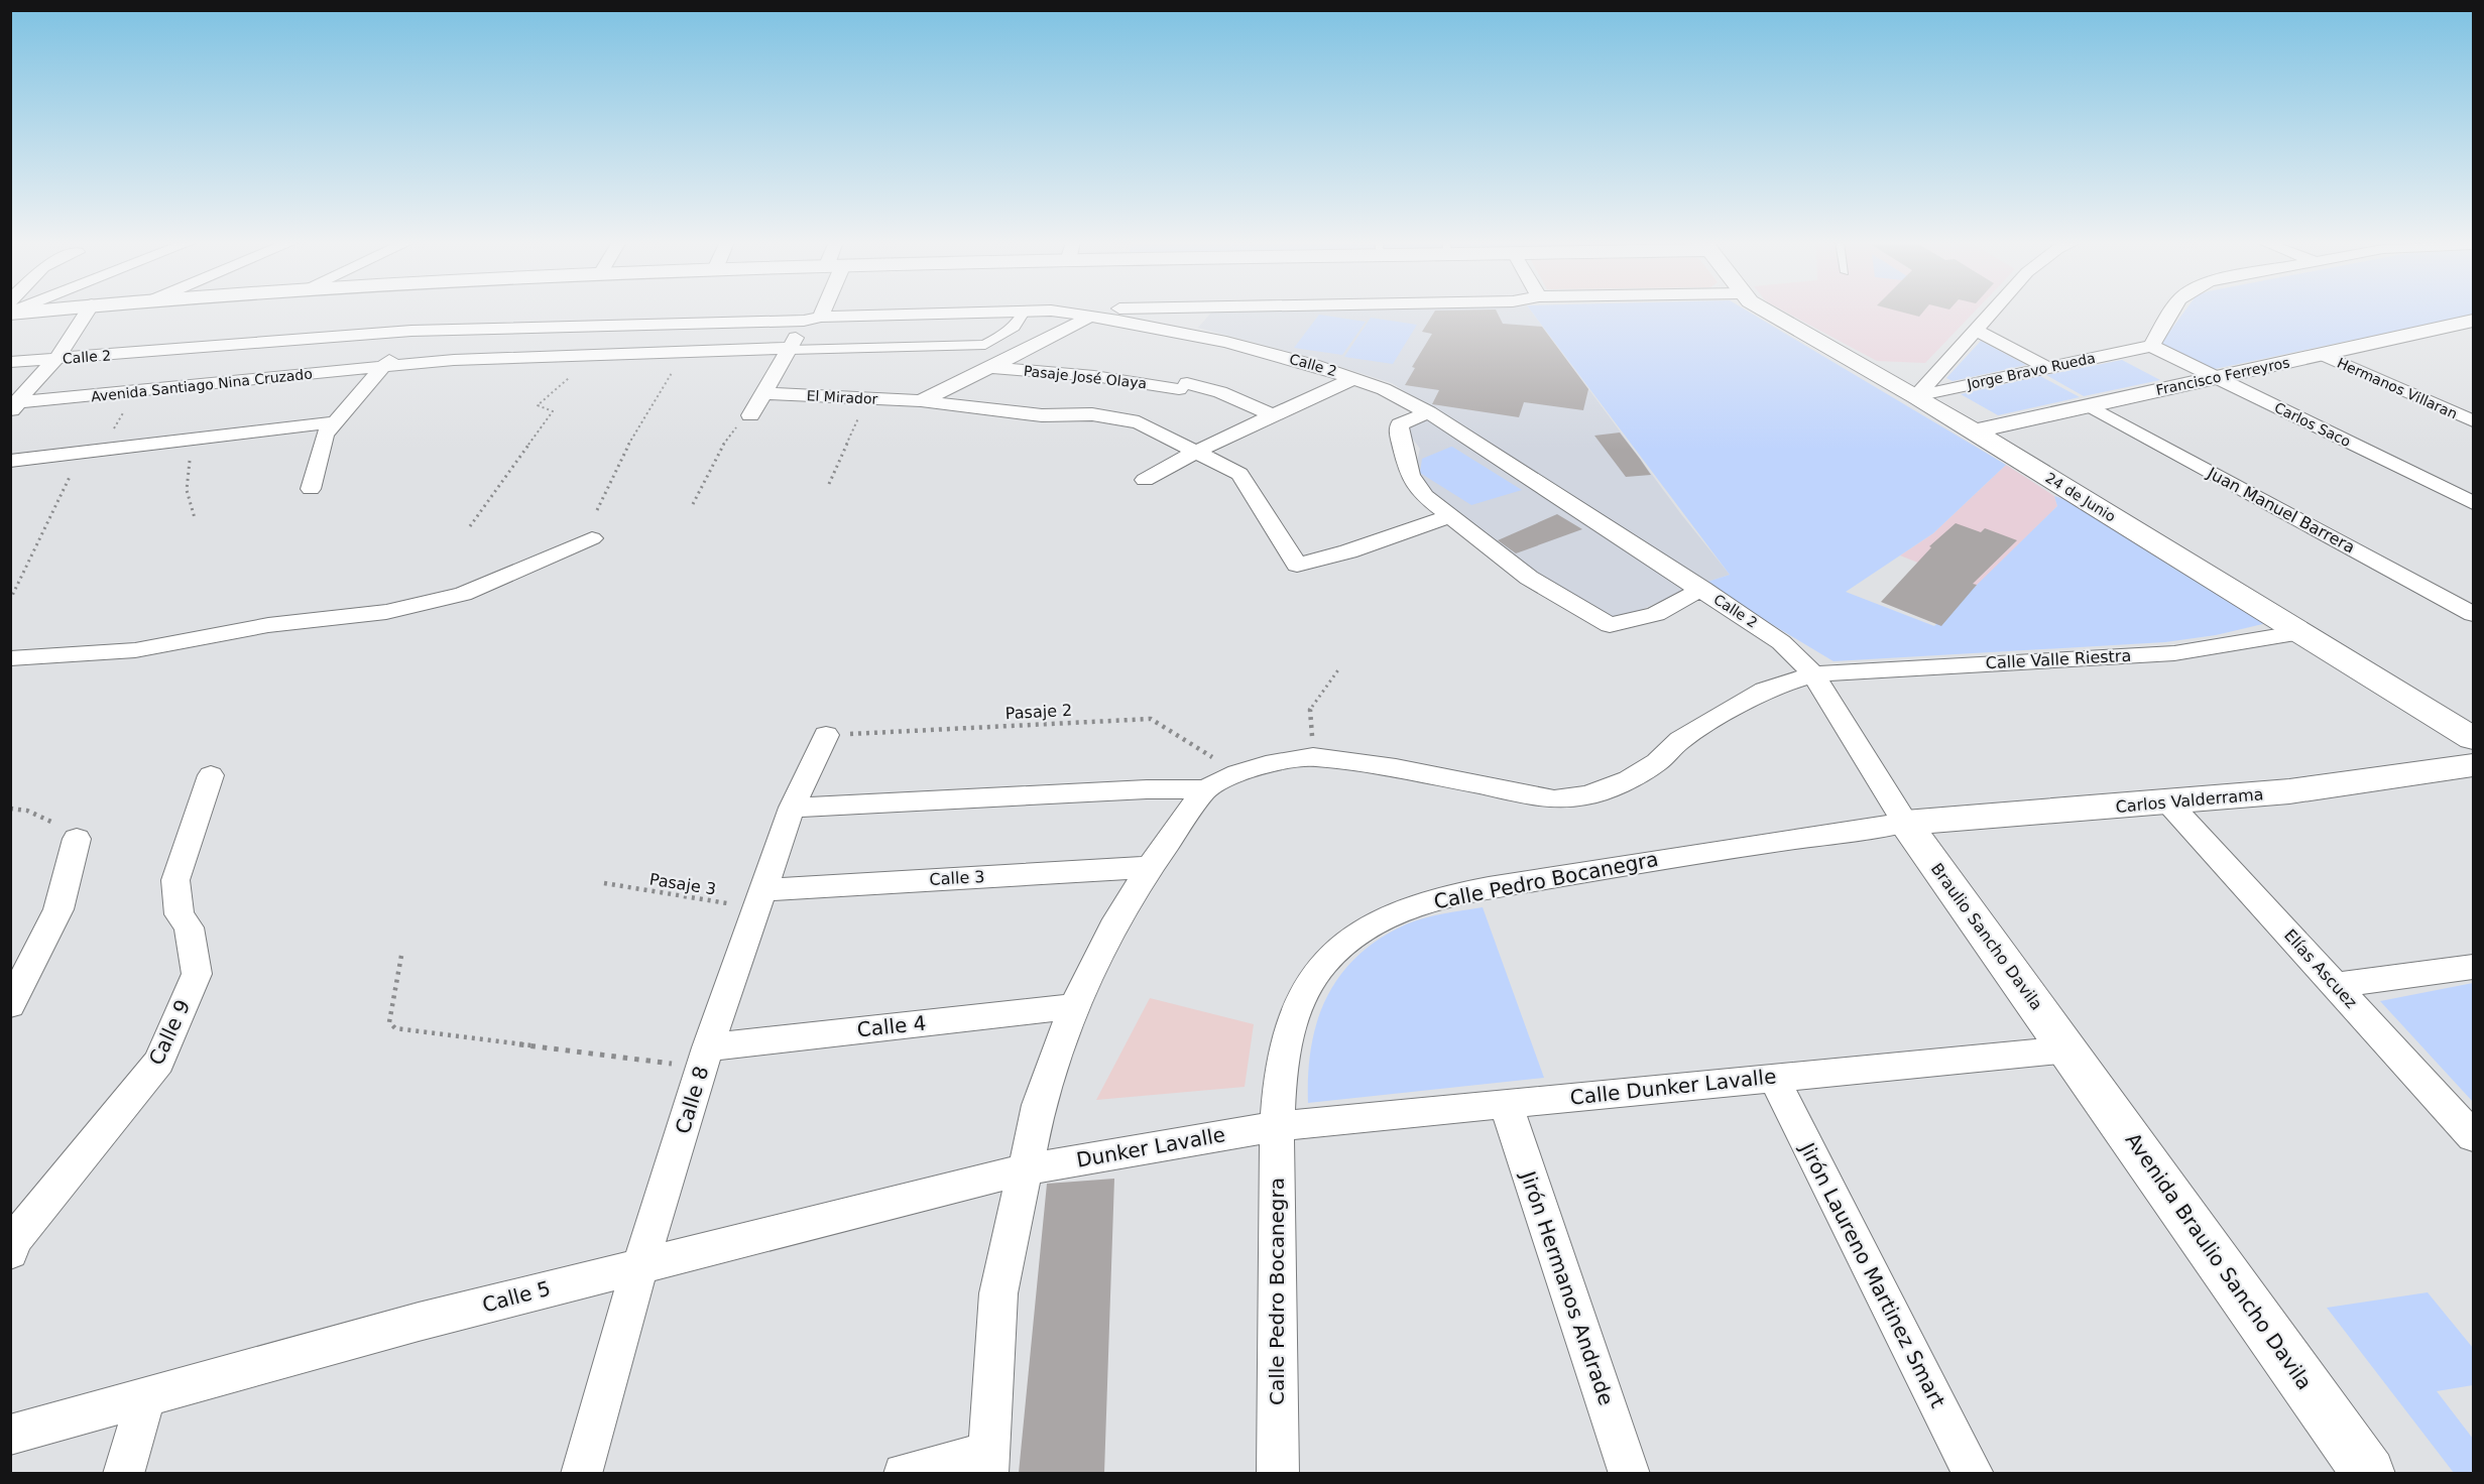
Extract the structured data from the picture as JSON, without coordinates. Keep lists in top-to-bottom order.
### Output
{
  "streets": {
    "street": [
      "Calle 2",
      "Jorge Bravo Rueda",
      "Francisco Ferreyros",
      "Pasaje José Olaya",
      "Avenida Santiago Nina Cruzado",
      "Hermanos Villaran",
      "El Mirador",
      "Carlos Saco",
      "24 de Junio",
      "Juan Manuel Barrera",
      "Calle Valle Riestra",
      "Carlos Valderrama",
      "Calle 3",
      "Calle Pedro Bocanegra",
      "Braulio Sancho Davila",
      "Elías Ascuez",
      "Calle 4",
      "Calle 9",
      "Calle Dunker Lavalle",
      "Calle 8",
      "Dunker Lavalle",
      "Avenida Braulio Sancho Davila",
      "Jirón Laureno Martinez Smart",
      "Jirón Hermanos Andrade",
      "Calle 5"
    ],
    "path": ["Pasaje 2", "Pasaje 3"]
  },
  "crossings": [
    ["Calle 2", "Calle Valle Riestra"],
    ["Calle 2", "Carlos Valderrama"],
    ["Calle 2", "Calle Pedro Bocanegra"],
    ["Calle 2", "Braulio Sancho Davila"],
    ["Jorge Bravo Rueda", "Carlos Saco"],
    ["Jorge Bravo Rueda", "24 de Junio"],
    ["Francisco Ferreyros", "Hermanos Villaran"],
    ["Francisco Ferreyros", "Carlos Saco"],
    ["Francisco Ferreyros", "24 de Junio"],
    ["Francisco Ferreyros", "Juan Manuel Barrera"],
    ["24 de Junio", "Calle Valle Riestra"],
    ["Calle Valle Riestra", "Pasaje 2"],
    ["Pasaje 2", "Calle 8"],
    ["Carlos Valderrama", "Calle Pedro Bocanegra"],
    ["Carlos Valderrama", "Braulio Sancho Davila"],
    ["Carlos Valderrama", "Elías Ascuez"],
    ["Calle 3", "Pasaje 3"],
    ["Calle 3", "Calle 8"],
    ["Calle Pedro Bocanegra", "Braulio Sancho Davila"],
    ["Calle Pedro Bocanegra", "Calle Dunker Lavalle"],
    ["Calle Pedro Bocanegra", "Dunker Lavalle"],
    ["Pasaje 3", "Calle 8"],
    ["Braulio Sancho Davila", "Calle Dunker Lavalle"],
    ["Braulio Sancho Davila", "Avenida Braulio Sancho Davila"],
    ["Calle 4", "Calle 8"],
    ["Calle Dunker Lavalle", "Dunker Lavalle"],
    ["Calle Dunker Lavalle", "Avenida Braulio Sancho Davila"],
    ["Calle Dunker Lavalle", "Jirón Laureno Martinez Smart"],
    ["Calle Dunker Lavalle", "Jirón Hermanos Andrade"],
    ["Calle 8", "Calle 5"],
    ["Dunker Lavalle", "Calle 5"]
  ]
}
